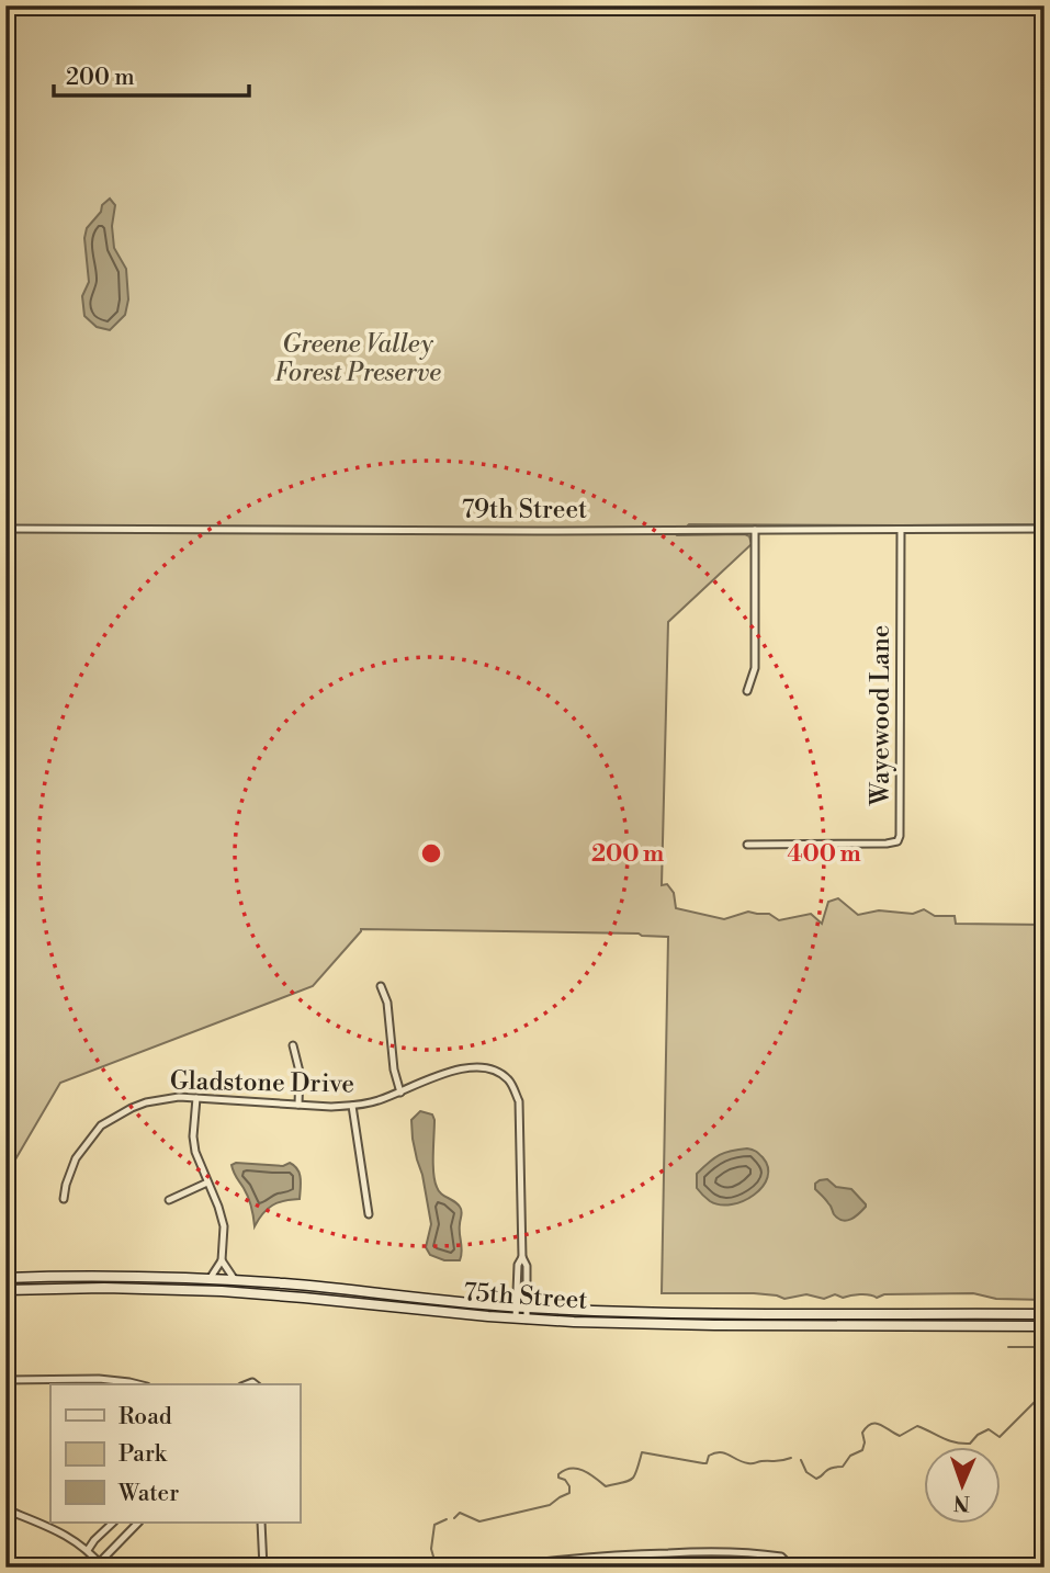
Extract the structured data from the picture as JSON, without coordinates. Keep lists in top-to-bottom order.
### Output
{
  "streets": {
    "main road": ["75th Street"],
    "street": ["79th Street", "Wayewood Lane", "Gladstone Drive"]
  },
  "crossings": [
    ["79th Street", "Wayewood Lane"],
    ["Gladstone Drive", "75th Street"]
  ],
  "parks": ["Greene Valley Forest Preserve"],
  "legend": ["Road", "Park", "Water"],
  "scale_bar": "200 m",
  "north": "bottom",
  "rings": ["200 m", "400 m"]
}
